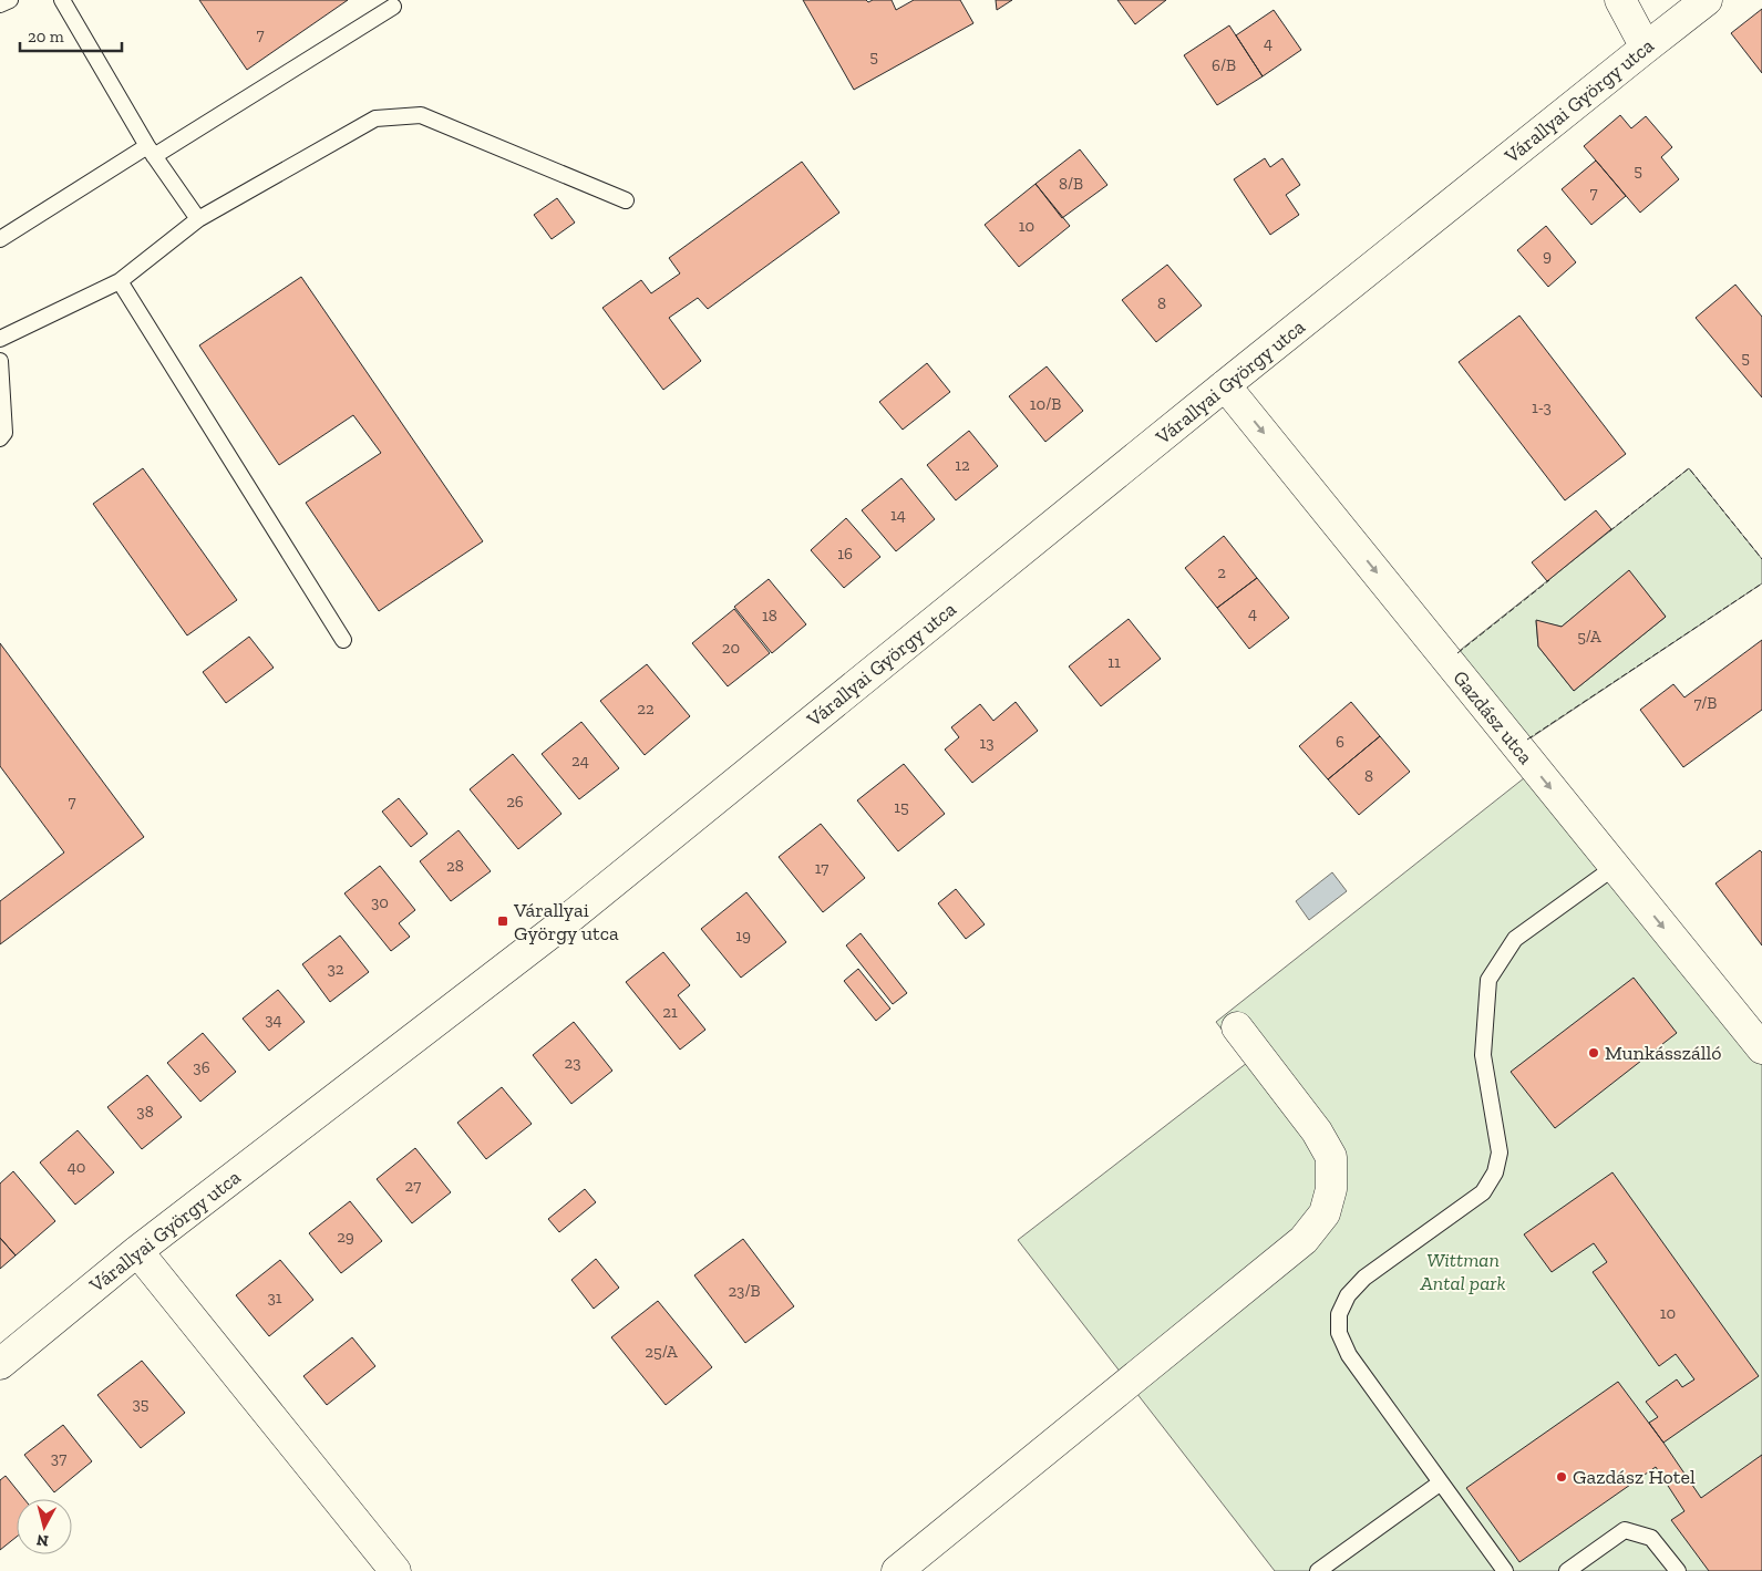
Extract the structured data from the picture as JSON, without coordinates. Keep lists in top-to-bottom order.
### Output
{
  "streets": {
    "street": ["Várallyai György utca", "Gazdász utca"]
  },
  "crossings": [
    ["Várallyai György utca", "Gazdász utca"]
  ],
  "one_way": ["Gazdász utca"],
  "parks": ["Wittman Antal park"],
  "places": {
    "transit": ["Várallyai György utca"],
    "other": ["Munkásszálló", "Gazdász Hotel"]
  },
  "house_numbers": [
    "7",
    "4",
    "5",
    "6/B",
    "5",
    "8/B",
    "7",
    "10",
    "9",
    "8",
    "5",
    "10/B",
    "1-3",
    "12",
    "14",
    "16",
    "2",
    "4",
    "18",
    "5/A",
    "20",
    "11",
    "7/B",
    "22",
    "6",
    "13",
    "24",
    "8",
    "7",
    "26",
    "15",
    "28",
    "17",
    "30",
    "19",
    "32",
    "21",
    "34",
    "23",
    "36",
    "38",
    "40",
    "27",
    "29",
    "23/B",
    "31",
    "10",
    "25/A",
    "35",
    "37"
  ],
  "scale_bar": "20 m",
  "north": "bottom"
}
